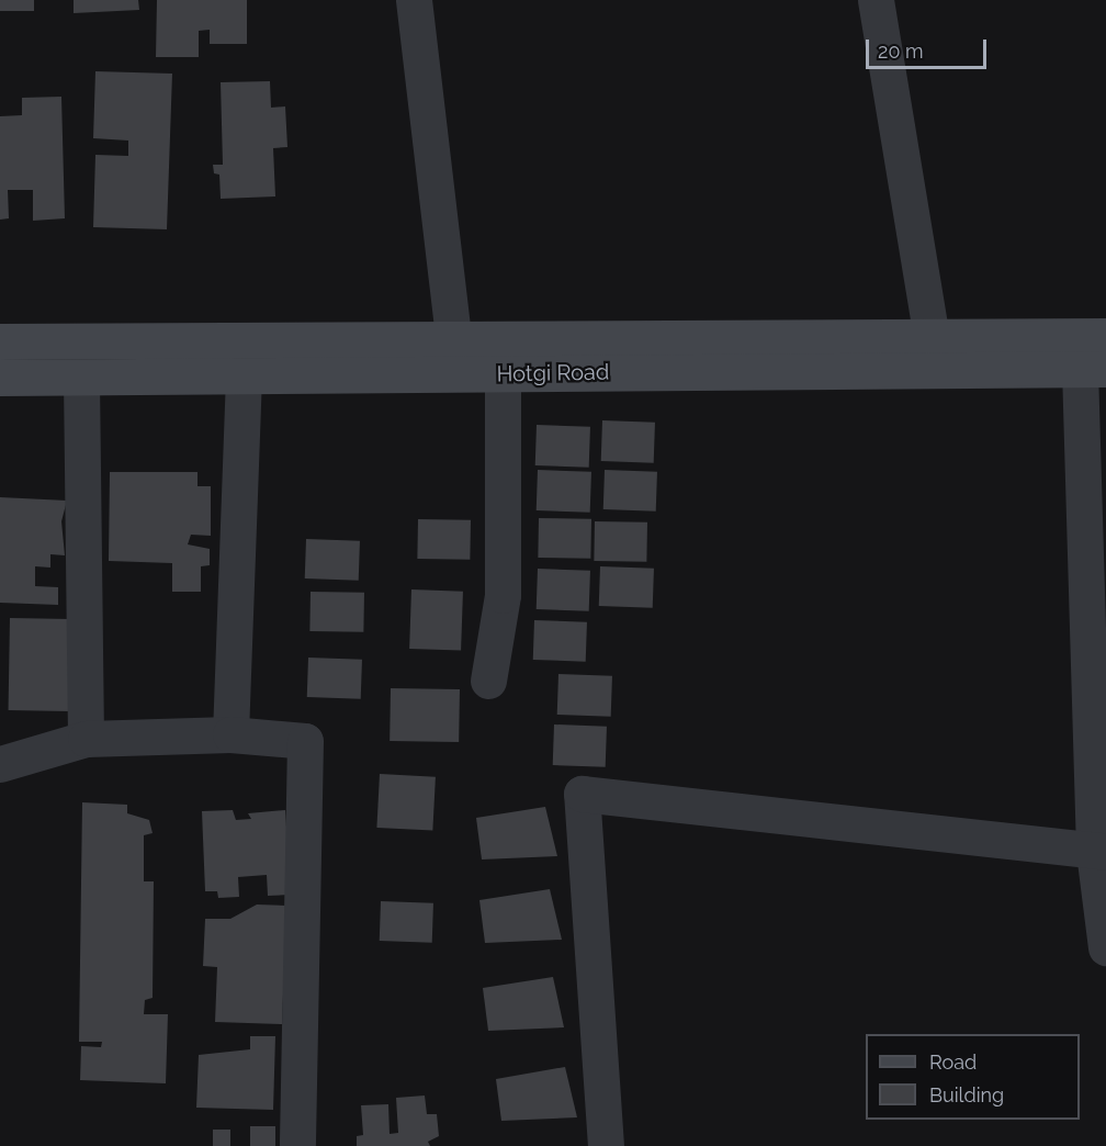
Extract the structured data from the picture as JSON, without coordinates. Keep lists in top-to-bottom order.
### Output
{
  "streets": {
    "main road": ["Hotgi Road"]
  },
  "legend": ["Road", "Building"],
  "scale_bar": "20 m"
}
